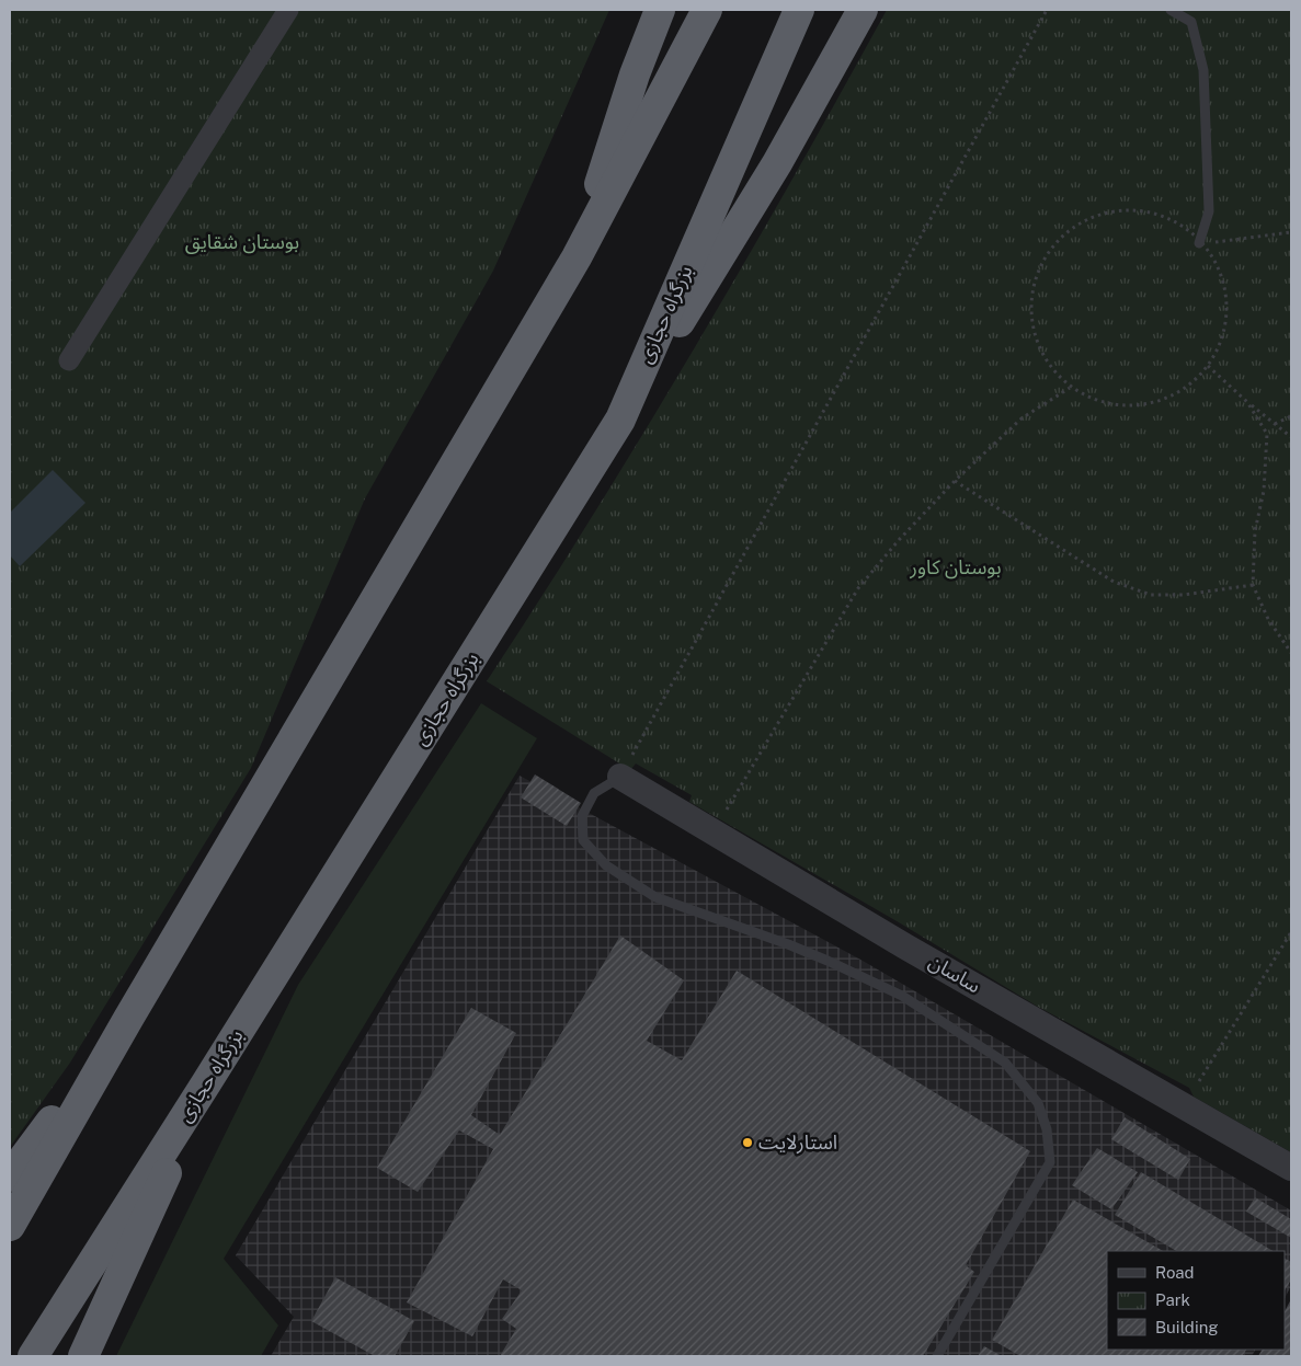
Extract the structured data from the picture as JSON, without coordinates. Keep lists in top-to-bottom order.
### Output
{
  "streets": {
    "highway": ["بزرگراه حجازی"],
    "street": ["ساسان"]
  },
  "parks": ["بوستان شقایق", "بوستان کاور"],
  "places": ["استارلایت"],
  "legend": ["Road", "Park", "Building"]
}
